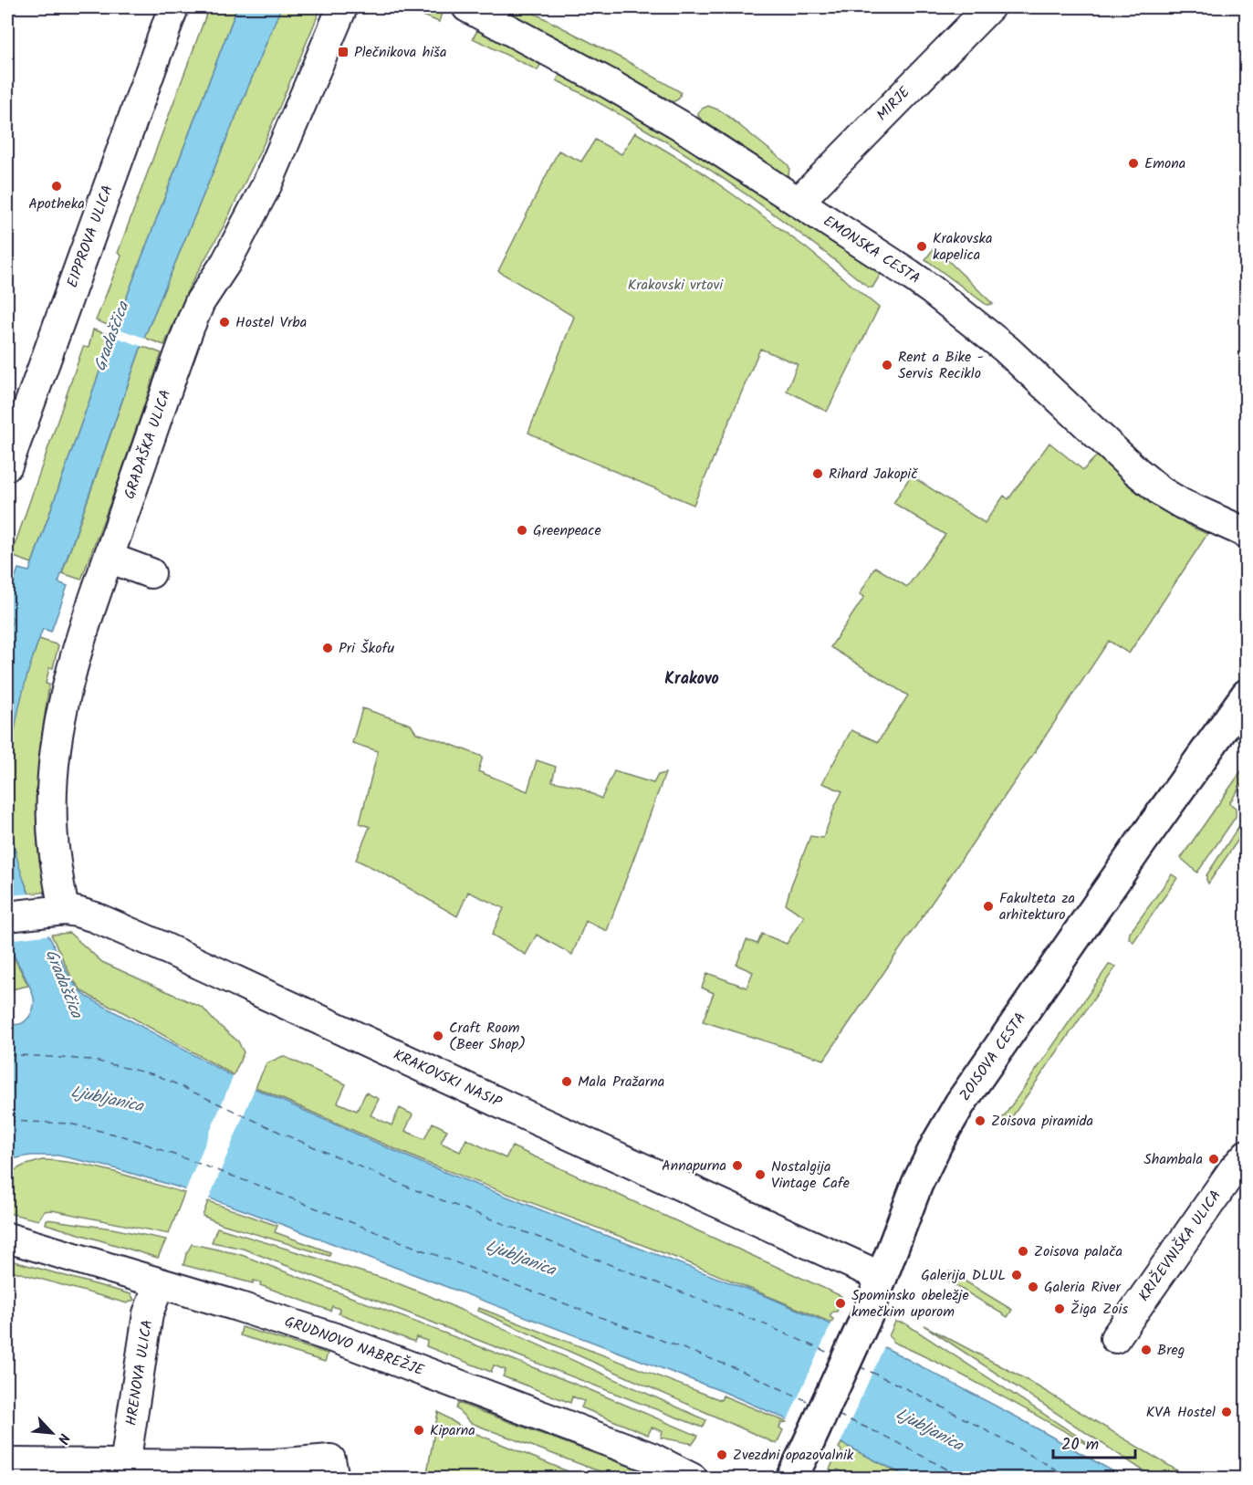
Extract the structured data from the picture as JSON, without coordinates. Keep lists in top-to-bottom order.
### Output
{
  "streets": {
    "main road": ["ZOISOVA CESTA"],
    "street": [
      "MIRJE",
      "EIPPROVA ULICA",
      "EMONSKA CESTA",
      "GRADAŠKA ULICA",
      "KRAKOVSKI NASIP",
      "KRIŽEVNIŠKA ULICA",
      "GRUDNOVO NABREŽJE",
      "HRENOVA ULICA"
    ]
  },
  "crossings": [
    ["MIRJE", "EMONSKA CESTA"],
    ["GRADAŠKA ULICA", "KRAKOVSKI NASIP"],
    ["ZOISOVA CESTA", "KRAKOVSKI NASIP"],
    ["GRUDNOVO NABREŽJE", "HRENOVA ULICA"]
  ],
  "districts": ["Krakovo"],
  "water": ["Gradaščica", "Ljubljanica"],
  "parks": ["Krakovski vrtovi"],
  "places": {
    "transit": ["Plečnikova hiša"],
    "other": [
      "Emona",
      "Apotheka",
      "Krakovska kapelica",
      "Hostel Vrba",
      "Rent a Bike - Servis Reciklo",
      "Rihard Jakopič",
      "Greenpeace",
      "Pri Škofu",
      "Fakulteta za arhitekturo",
      "Craft Room (Beer Shop)",
      "Mala Pražarna",
      "Zoisova piramida",
      "Shambala",
      "Annapurna",
      "Nostalgija Vintage Cafe",
      "Zoisova palača",
      "Galerija DLUL",
      "Galeria River",
      "Spominsko obeležje kmečkim uporom",
      "Žiga Zois",
      "Breg",
      "KVA Hostel",
      "Kiparna",
      "Zvezdni opazovalnik"
    ]
  },
  "scale_bar": "20 m",
  "north": "bottom right"
}
